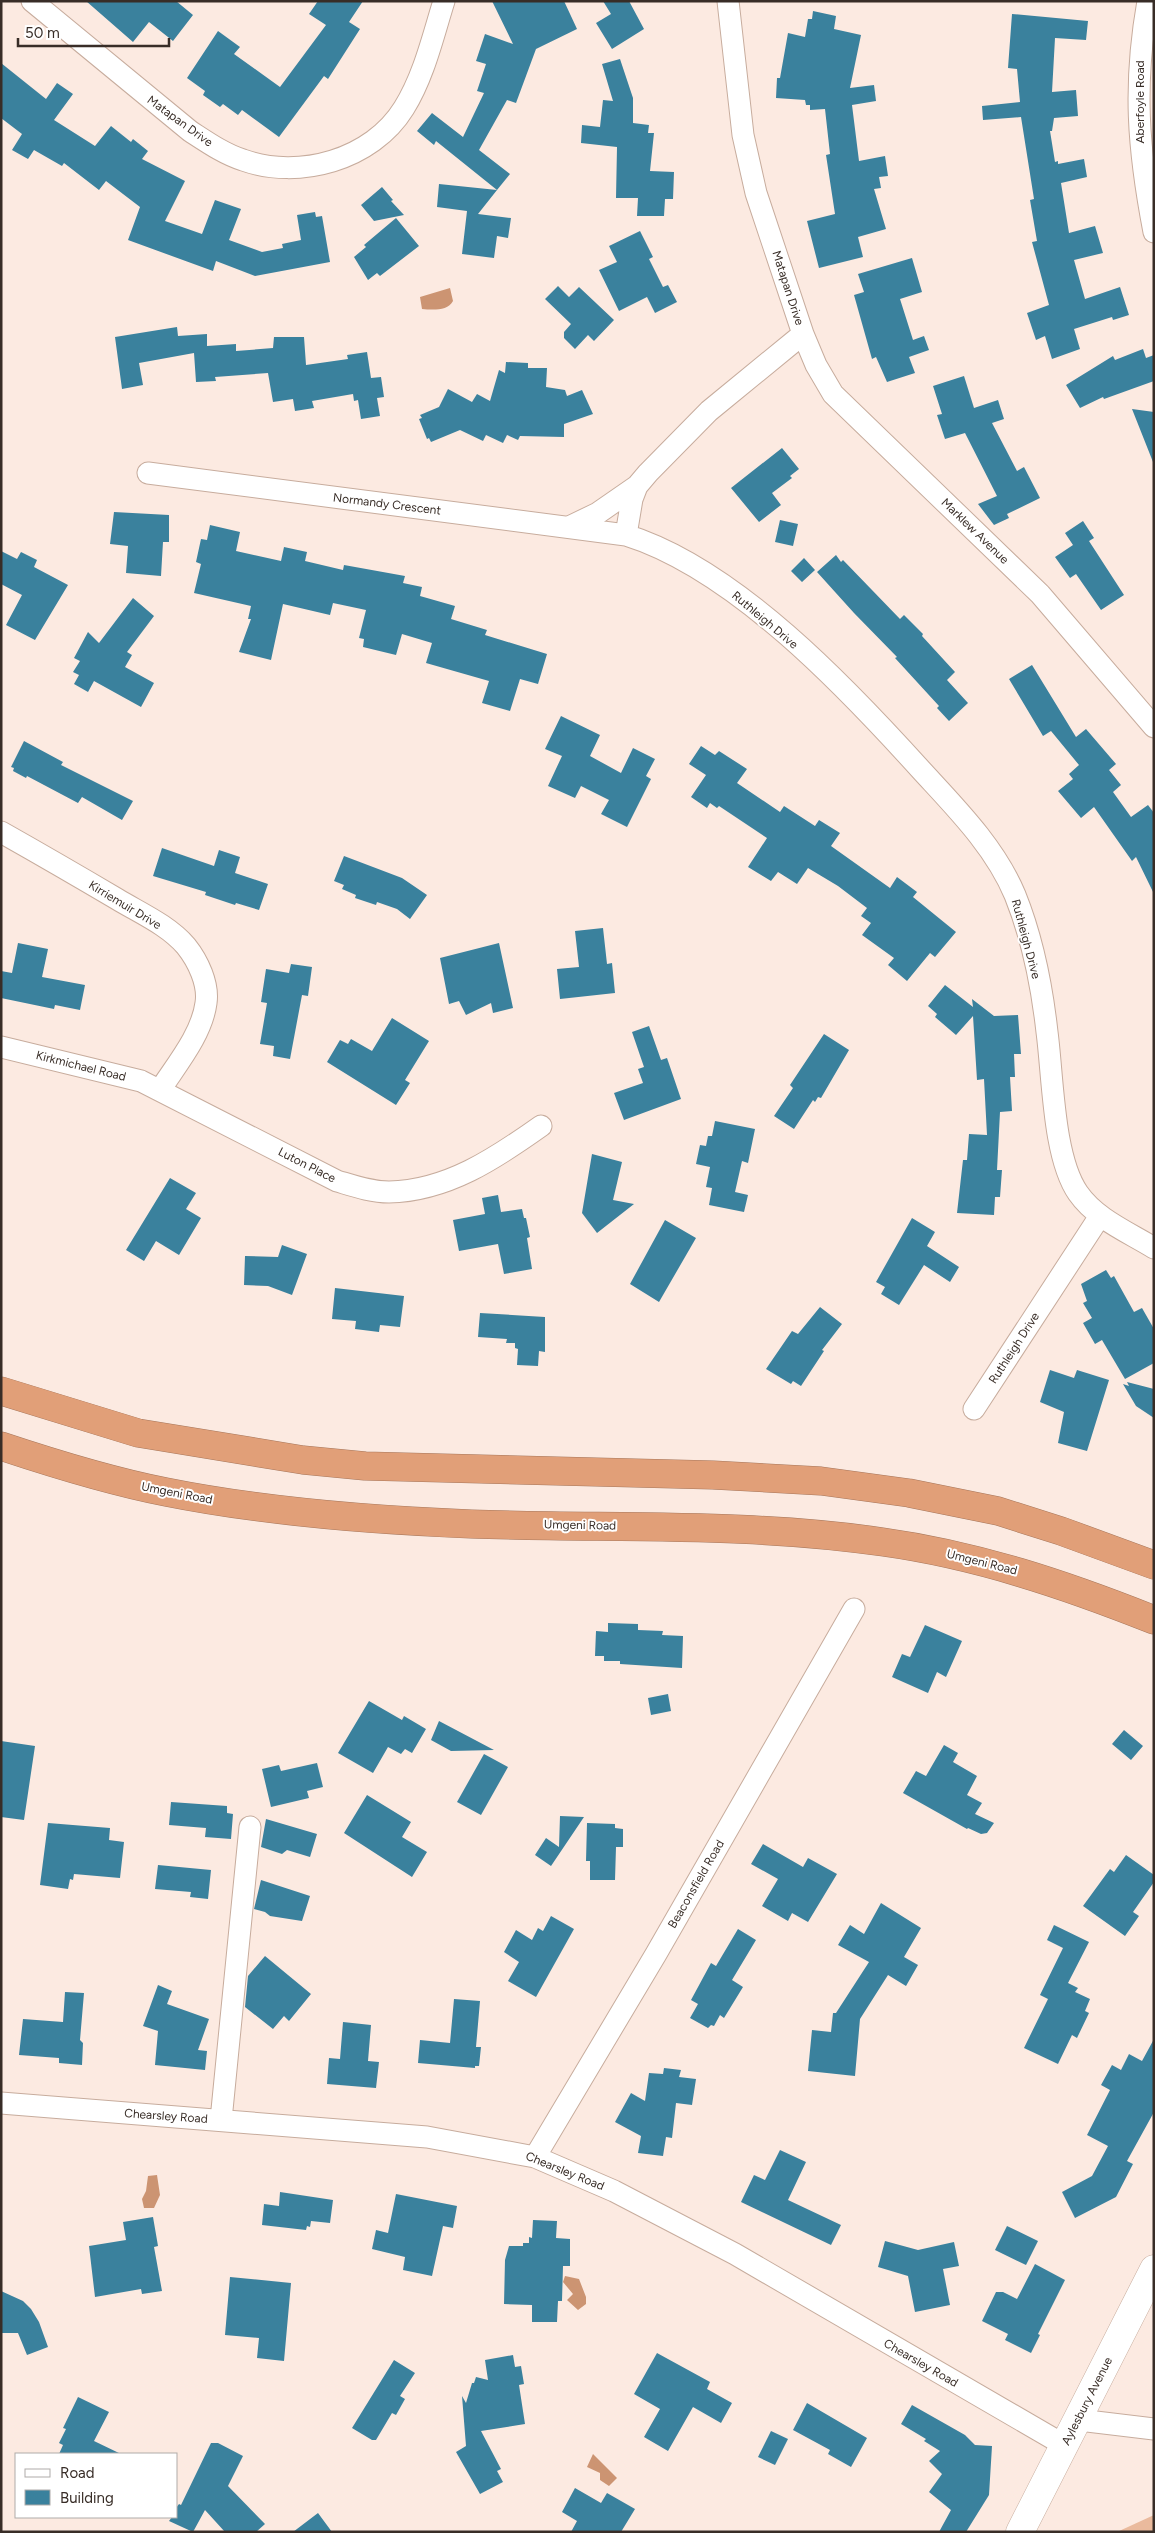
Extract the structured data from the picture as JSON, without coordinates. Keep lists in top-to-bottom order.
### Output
{
  "streets": {
    "highway": ["Umgeni Road"],
    "street": [
      "Aberfoyle Road",
      "Matapan Drive",
      "Normandy Crescent",
      "Marklew Avenue",
      "Ruthleigh Drive",
      "Kirriemuir Drive",
      "Kirkmichael Road",
      "Luton Place",
      "Beaconsfield Road",
      "Chearsley Road",
      "Aylesbury Avenue"
    ]
  },
  "crossings": [
    ["Matapan Drive", "Normandy Crescent"],
    ["Matapan Drive", "Marklew Avenue"],
    ["Matapan Drive", "Ruthleigh Drive"],
    ["Normandy Crescent", "Ruthleigh Drive"],
    ["Kirriemuir Drive", "Kirkmichael Road"],
    ["Kirriemuir Drive", "Luton Place"],
    ["Kirkmichael Road", "Luton Place"],
    ["Beaconsfield Road", "Chearsley Road"],
    ["Chearsley Road", "Aylesbury Avenue"]
  ],
  "legend": ["Road", "Building"],
  "scale_bar": "50 m"
}
